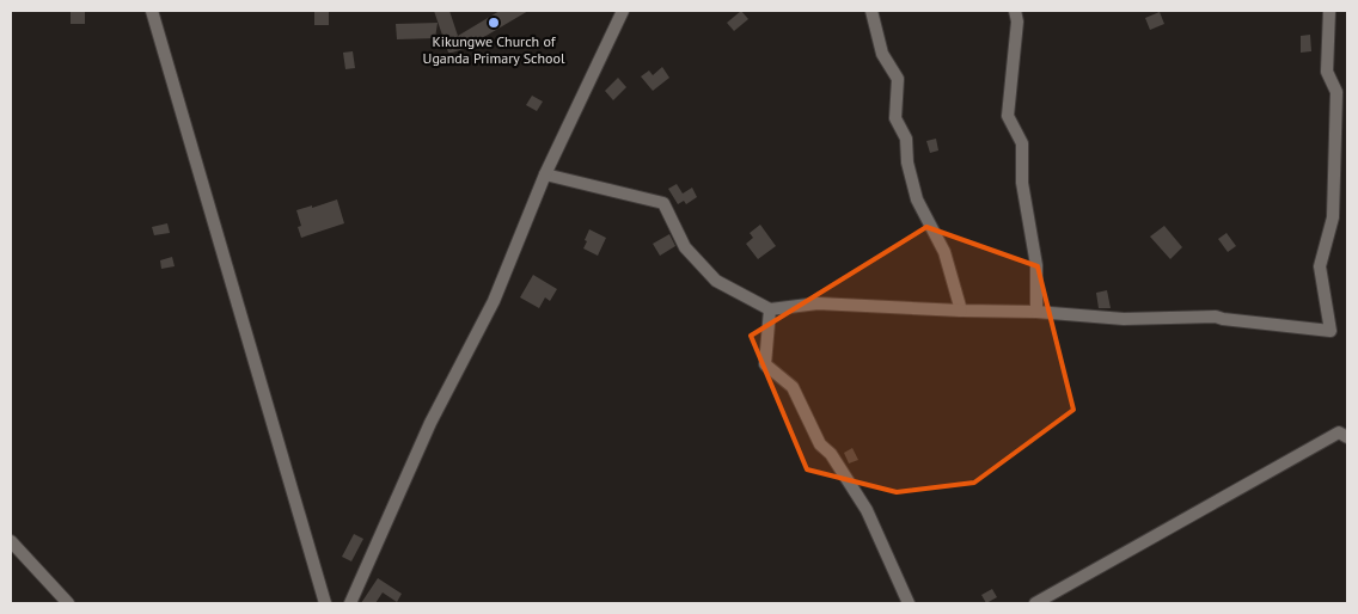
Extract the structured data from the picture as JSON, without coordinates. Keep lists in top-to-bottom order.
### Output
{
  "places": ["Kikungwe Church of Uganda Primary School"]
}
